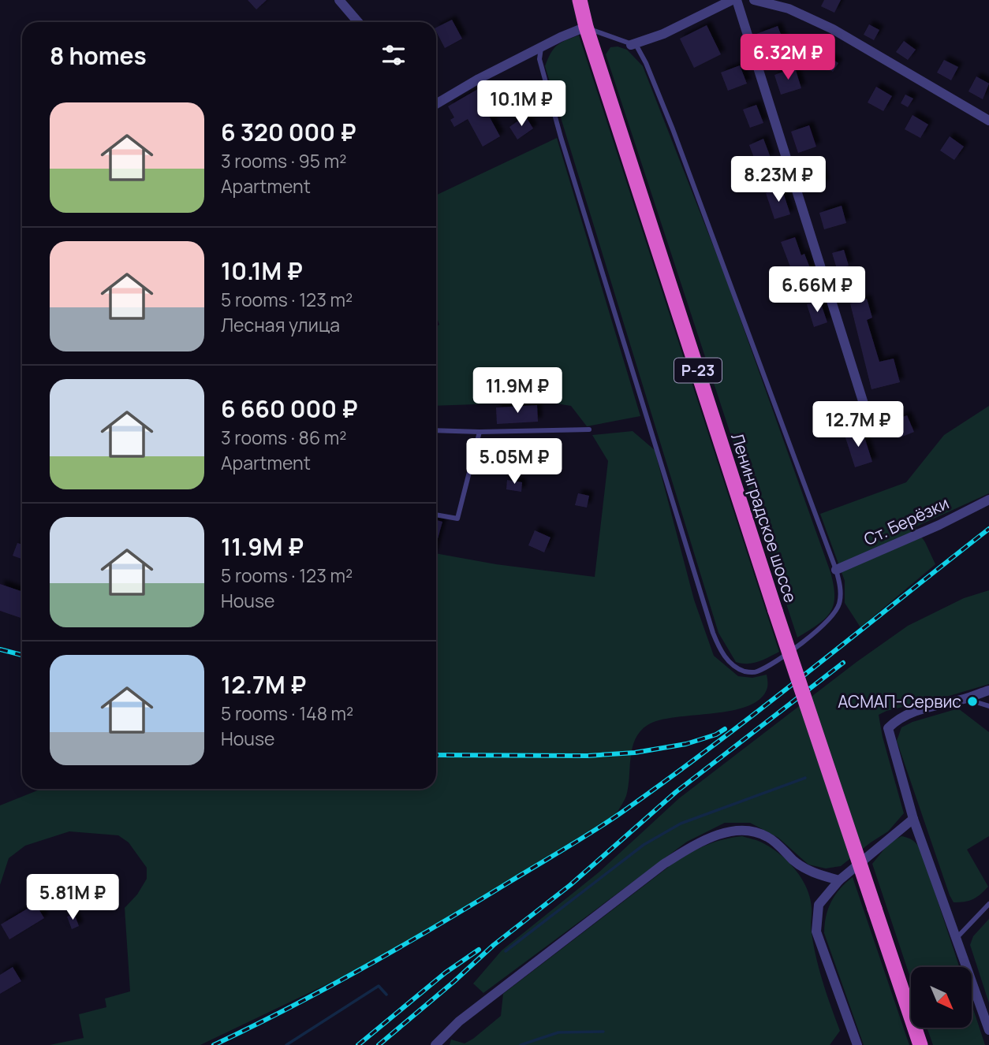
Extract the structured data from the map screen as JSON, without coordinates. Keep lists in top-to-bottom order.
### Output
{
  "streets": {
    "highway": ["Р-23", "Ленинградское шоссе"],
    "street": ["Ст. Берёзки"]
  },
  "places": ["АСМАП-Сервис"],
  "north": "bottom right",
  "page": {
    "heading": "8 homes",
    "price": [
      "6.32M ₽",
      "10.1M ₽",
      "8.23M ₽",
      "6.66M ₽",
      "11.9M ₽",
      "12.7M ₽",
      "5.05M ₽",
      "5.81M ₽"
    ],
    "list": [
      {
        "name": "6 320 000 ₽",
        "note": "3 rooms · 95 m² · Apartment"
      },
      {
        "name": "10.1M ₽",
        "note": "5 rooms · 123 m² · Лесная улица"
      },
      {
        "name": "6 660 000 ₽",
        "note": "3 rooms · 86 m² · Apartment"
      },
      {
        "name": "11.9M ₽",
        "note": "5 rooms · 123 m² · House"
      },
      {
        "name": "12.7M ₽",
        "note": "5 rooms · 148 m² · House"
      }
    ]
  }
}
